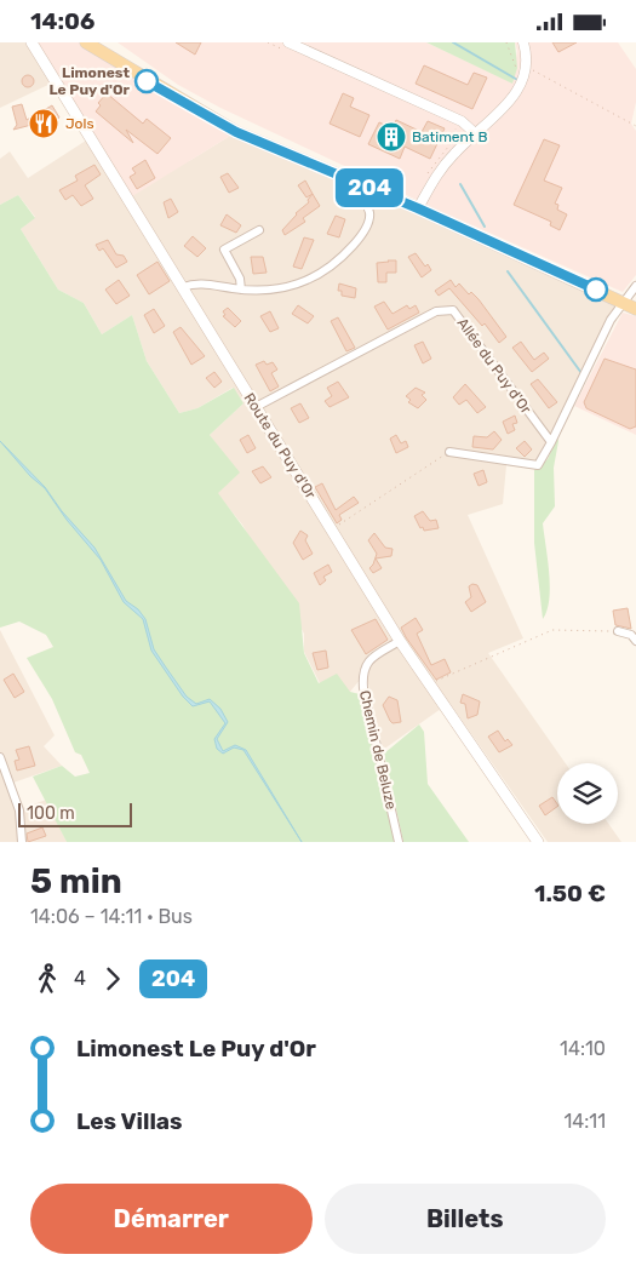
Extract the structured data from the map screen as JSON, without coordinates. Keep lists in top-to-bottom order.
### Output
{
  "streets": {
    "main road": ["Route du Puy d'Or"],
    "street": ["Allée du Puy d'Or", "Chemin de Beluze"]
  },
  "crossings": [
    ["Allée du Puy d'Or", "Route du Puy d'Or"],
    ["Route du Puy d'Or", "Chemin de Beluze"]
  ],
  "places": {
    "other": ["Limonest Le Puy d'Or"],
    "restaurant": ["Jols"],
    "building": ["Batiment B"]
  },
  "lines": ["bus line 204"],
  "scale_bar": "100 m",
  "page": {
    "status": "14:06",
    "on_map": "204",
    "scale": "100 m",
    "heading": ["5 min", "14:06 – 14:11 · Bus", "1.50 €"],
    "legs": ["4", "204"],
    "list": [
      {
        "name": "Limonest Le Puy d'Or",
        "value": "14:10"
      },
      {
        "name": "Les Villas",
        "value": "14:11"
      }
    ],
    "buttons": ["Démarrer", "Billets"]
  }
}
